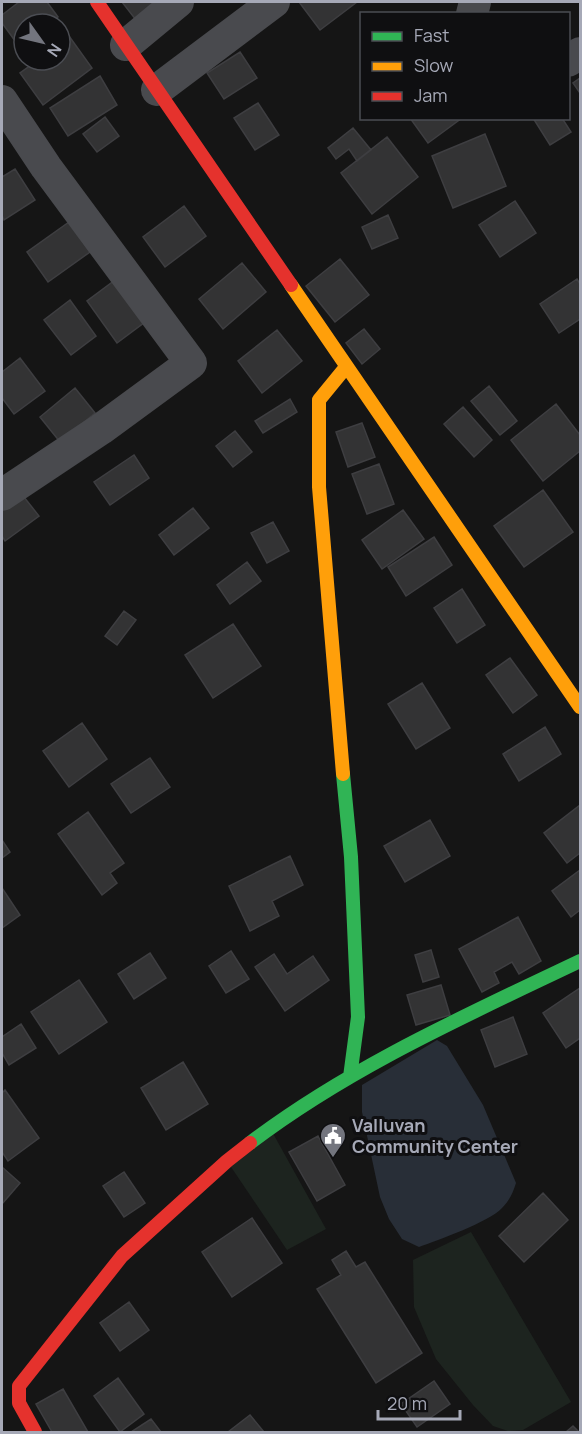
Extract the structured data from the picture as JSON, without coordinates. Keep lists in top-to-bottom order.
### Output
{
  "places": {
    "public building": ["Valluvan Community Center"]
  },
  "legend": ["Fast", "Slow", "Jam"],
  "scale_bar": "20 m",
  "north": "bottom right"
}
